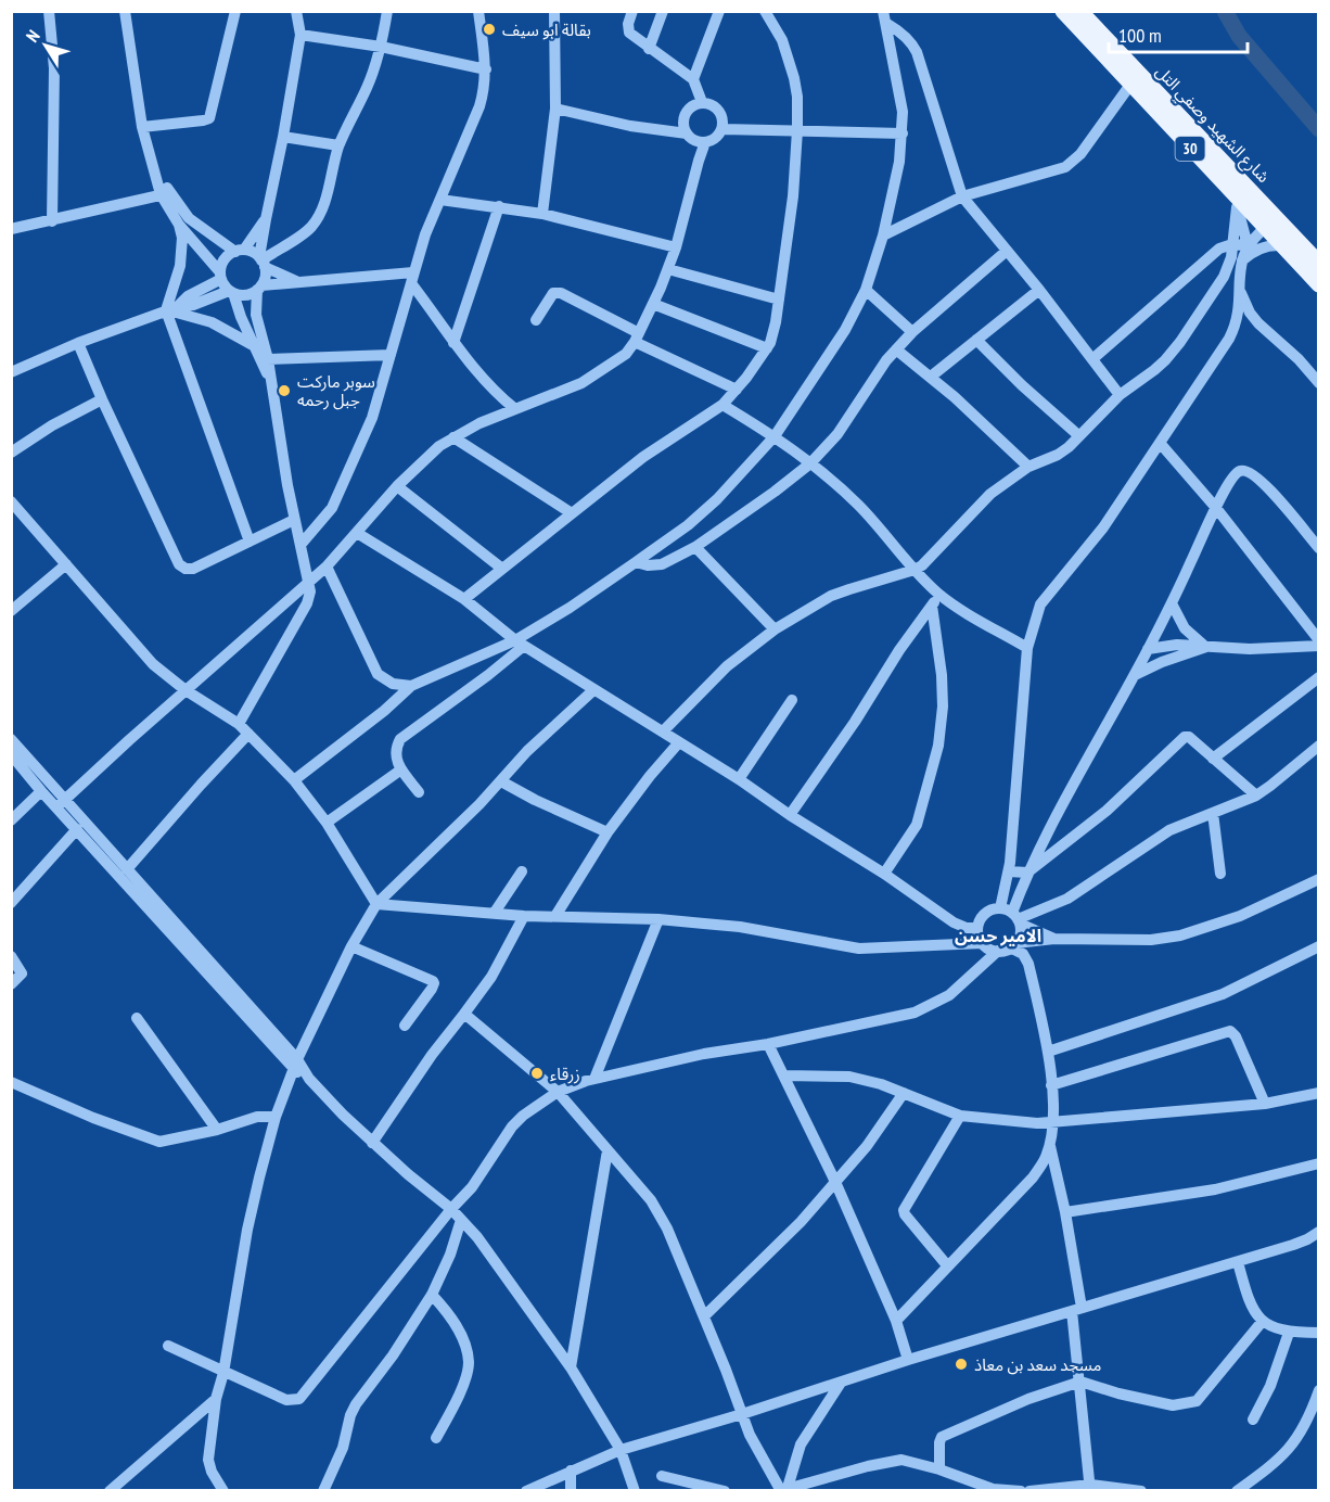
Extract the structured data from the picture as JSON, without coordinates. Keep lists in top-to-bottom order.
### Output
{
  "streets": {
    "main road": ["شارع الشهيد وصفي التل", "30"]
  },
  "districts": ["الامير حسن"],
  "places": [
    "بقالة ابو سيف",
    "سوبر ماركت جبل رحمه",
    "زرقاء",
    "مسجد سعد بن معاذ"
  ],
  "scale_bar": "100 m",
  "north": "top left"
}
